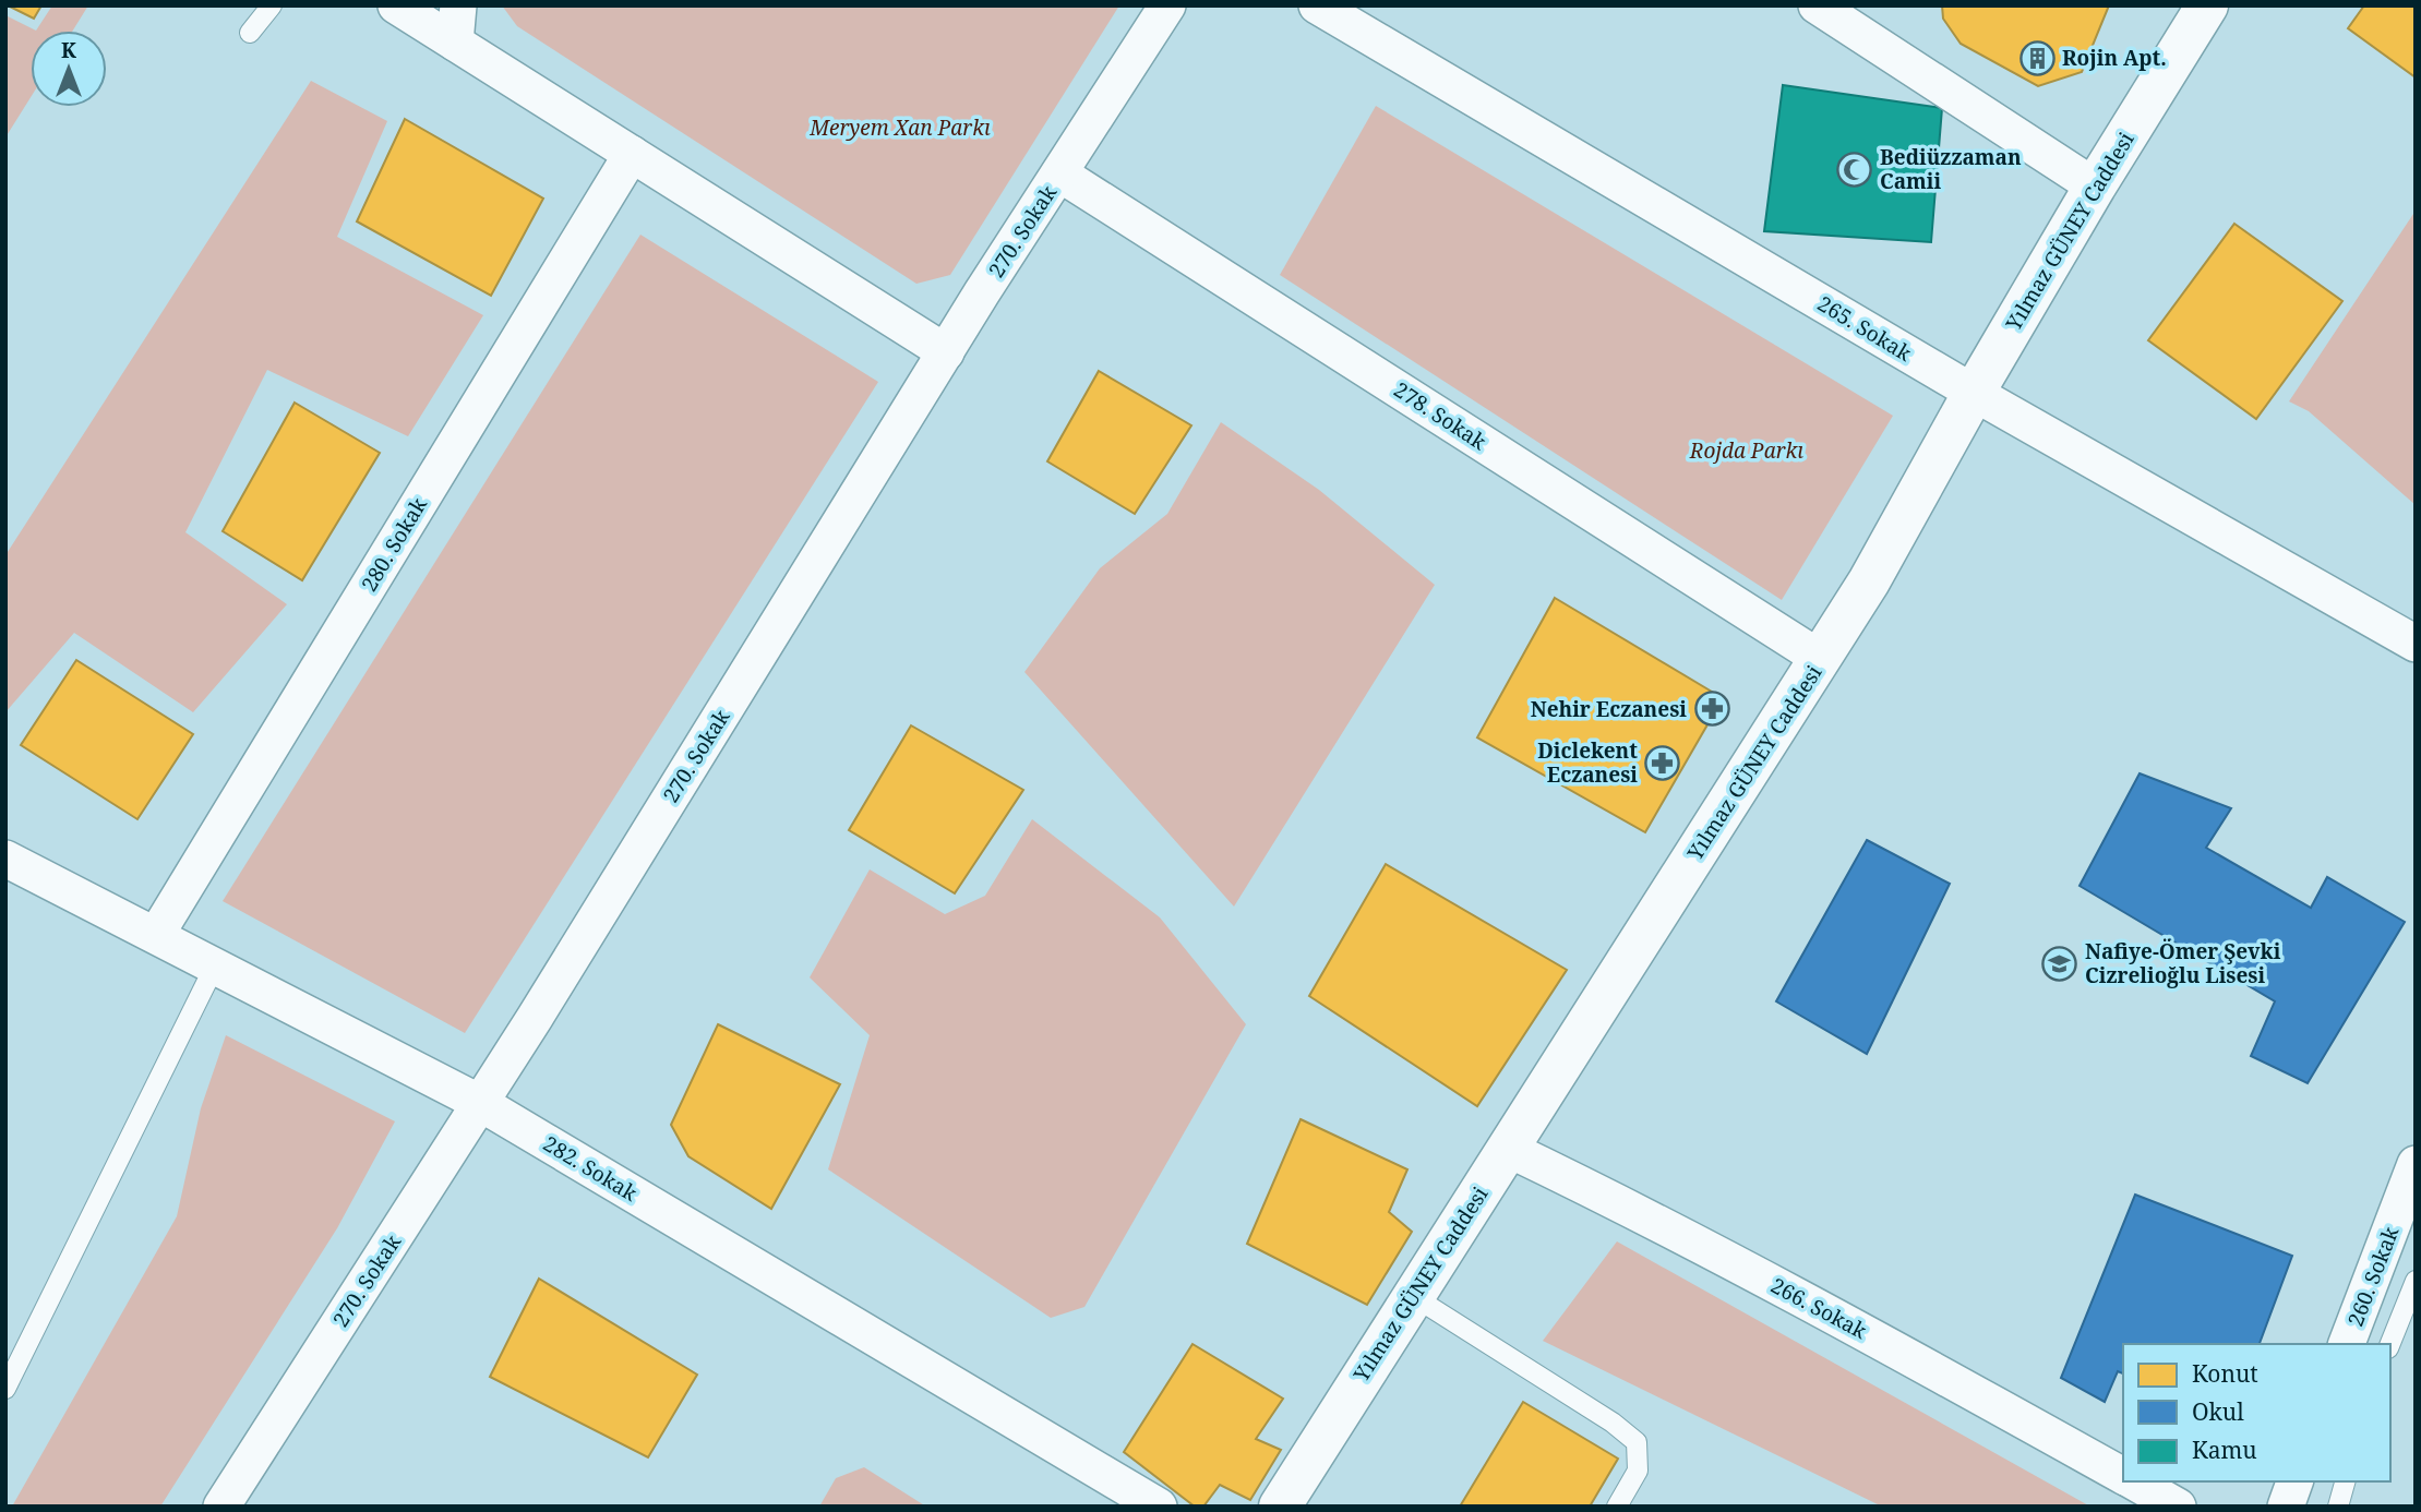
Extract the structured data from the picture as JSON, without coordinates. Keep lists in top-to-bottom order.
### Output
{
  "streets": {
    "street": [
      "270. Sokak",
      "Yılmaz GÜNEY Caddesi",
      "265. Sokak",
      "278. Sokak",
      "280. Sokak",
      "282. Sokak",
      "260. Sokak",
      "266. Sokak"
    ]
  },
  "crossings": [
    ["270. Sokak", "278. Sokak"],
    ["270. Sokak", "282. Sokak"],
    ["Yılmaz GÜNEY Caddesi", "265. Sokak"],
    ["Yılmaz GÜNEY Caddesi", "278. Sokak"],
    ["Yılmaz GÜNEY Caddesi", "266. Sokak"],
    ["280. Sokak", "282. Sokak"]
  ],
  "parks": ["Meryem Xan Parkı", "Rojda Parkı"],
  "places": {
    "building": ["Rojin Apt."],
    "mosque": ["Bediüzzaman Camii"],
    "pharmacy": ["Nehir Eczanesi", "Diclekent Eczanesi"],
    "school or university": ["Nafiye-Ömer Şevki Cizrelioğlu Lisesi"]
  },
  "legend": ["Konut", "Okul", "Kamu"],
  "north": "top"
}
